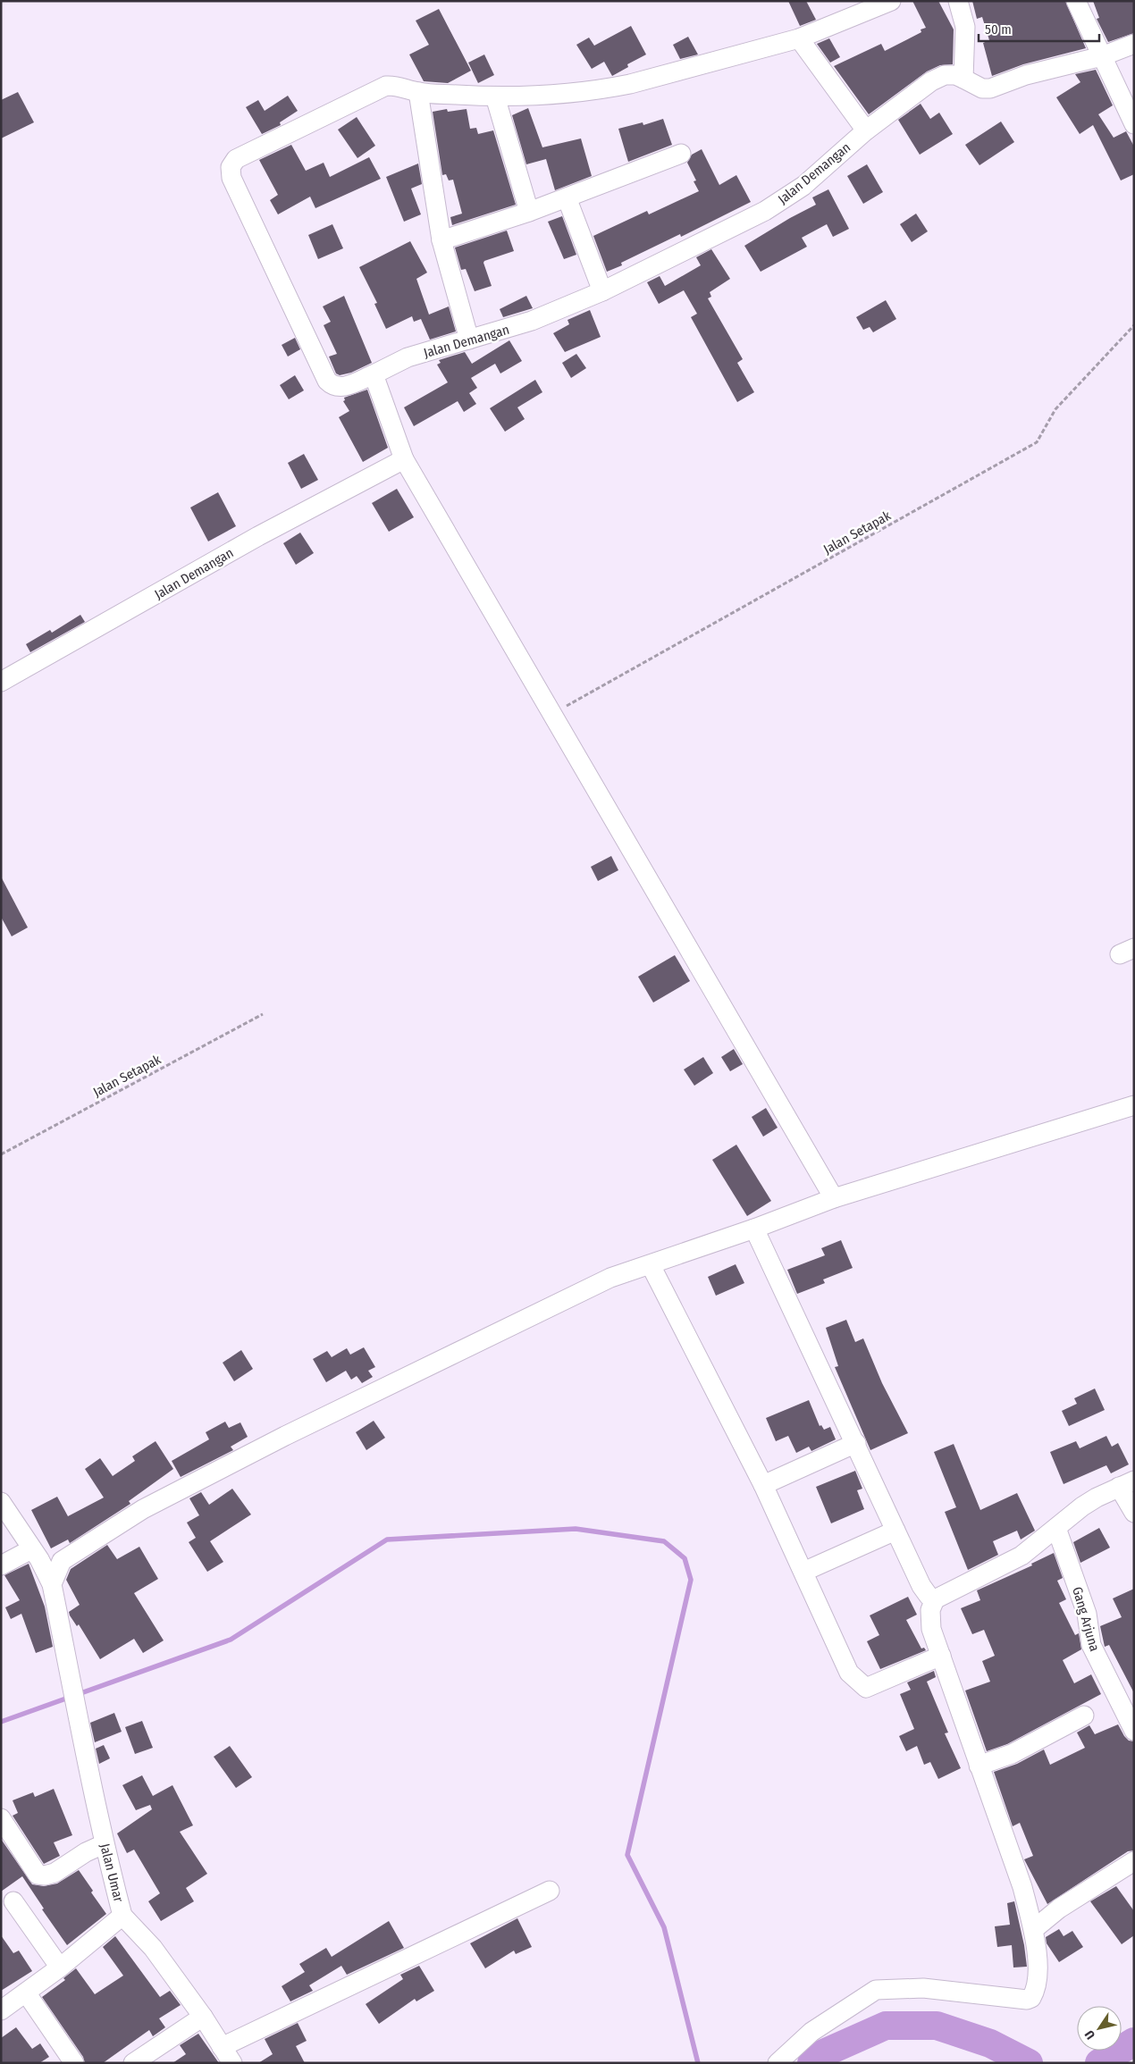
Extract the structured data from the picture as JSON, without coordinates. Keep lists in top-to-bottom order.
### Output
{
  "streets": {
    "street": ["Jalan Demangan", "Gang Arjuna", "Jalan Umar"],
    "path": ["Jalan Setapak"]
  },
  "scale_bar": "50 m",
  "north": "bottom left"
}
